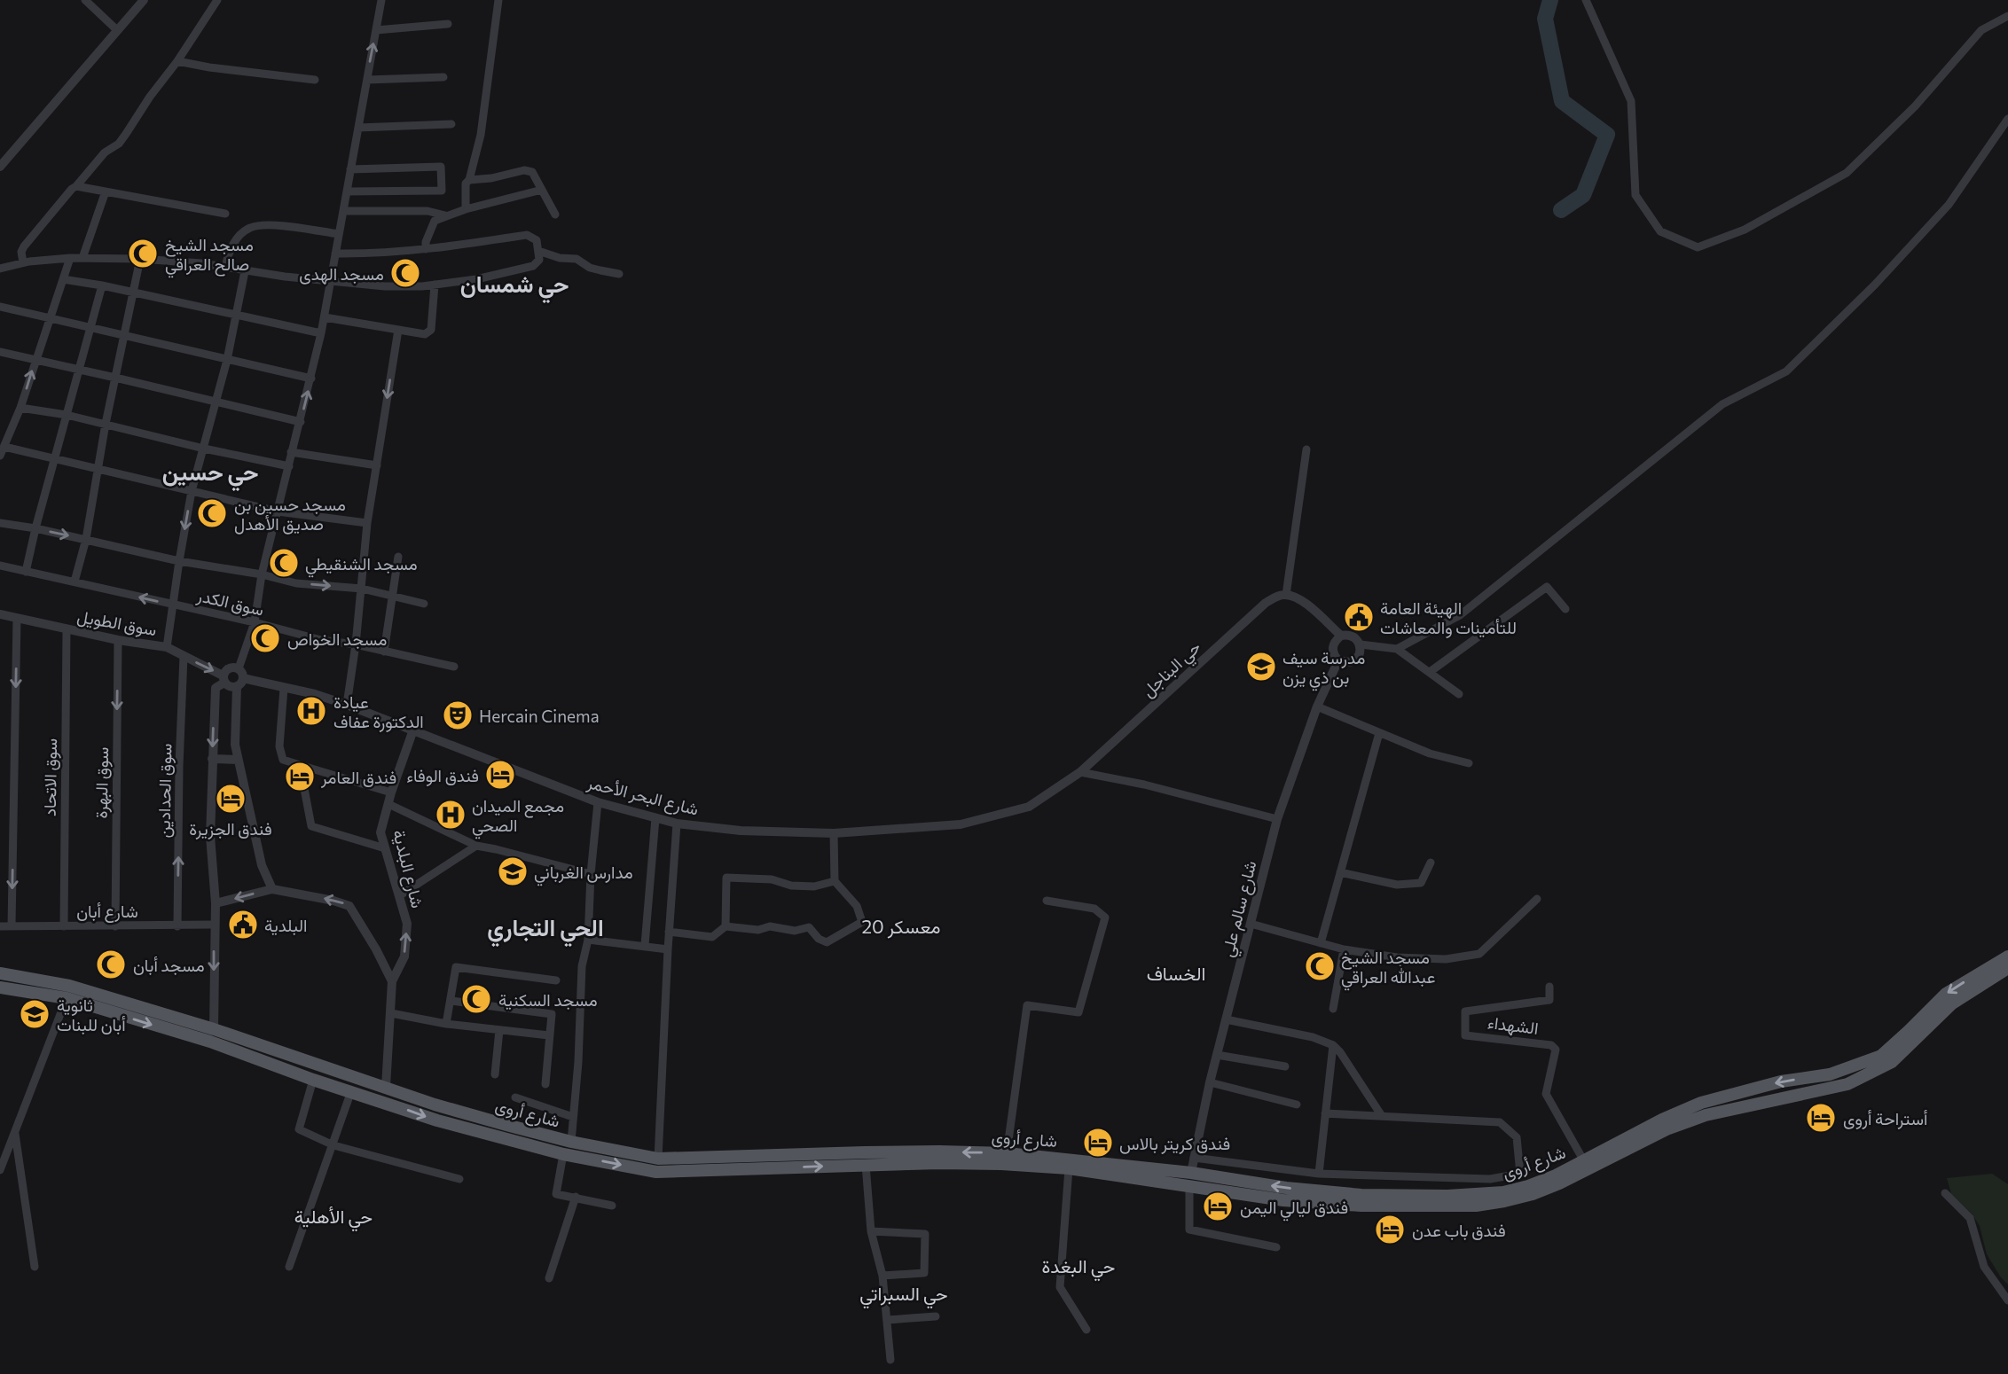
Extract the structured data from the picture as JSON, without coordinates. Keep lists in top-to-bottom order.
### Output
{
  "streets": {
    "main road": ["شارع أروى"],
    "street": [
      "سوق الكدر",
      "سوق الطويل",
      "حي البناجل",
      "سوق الاتحاد",
      "سوق البهرة",
      "سوق الحدادين",
      "شارع البحر الأحمر",
      "شارع البلدية",
      "شارع سالم علي",
      "شارع أبان",
      "الشهداء"
    ]
  },
  "crossings": [
    ["سوق الطويل", "سوق الاتحاد"],
    ["سوق الطويل", "سوق البهرة"],
    ["سوق الطويل", "سوق الحدادين"],
    ["سوق الطويل", "شارع البحر الأحمر"],
    ["حي البناجل", "شارع البحر الأحمر"],
    ["سوق الاتحاد", "شارع أبان"],
    ["سوق البهرة", "شارع أبان"],
    ["سوق الحدادين", "شارع أبان"],
    ["شارع البحر الأحمر", "شارع البلدية"],
    ["شارع البلدية", "شارع أروى"],
    ["شارع سالم علي", "شارع أروى"],
    ["الشهداء", "شارع أروى"]
  ],
  "one_way": ["سوق البهرة"],
  "districts": [
    "حي شمسان",
    "حي حسين",
    "معسكر 20",
    "الحي التجاري",
    "الخساف",
    "حي الأهلية",
    "حي البغدة",
    "حي السبراتي"
  ],
  "places": {
    "mosque": [
      "مسجد الشيخ صالح العراقي",
      "مسجد الهدى",
      "مسجد حسين بن صديق الأهدل",
      "مسجد الشنقيطي",
      "مسجد الخواص",
      "مسجد أبان",
      "مسجد الشيخ عبدالله العراقي",
      "مسجد السكنية"
    ],
    "public building": ["الهيئة العامة للتأمينات والمعاشات", "البلدية"],
    "school or university": ["مدرسة سيف بن ذي يزن", "مدارس الغرباني", "ثانوية أبان للبنات"],
    "hospital": ["عيادة الدكتورة عفاف", "مجمع الميدان الصحي"],
    "theatre": ["Hercain Cinema"],
    "hotel": [
      "فندق الوفاء",
      "فندق العامر",
      "فندق الجزيرة",
      "أستراحة أروى",
      "فندق كريتر بالاس",
      "فندق ليالي اليمن",
      "فندق باب عدن"
    ]
  }
}
